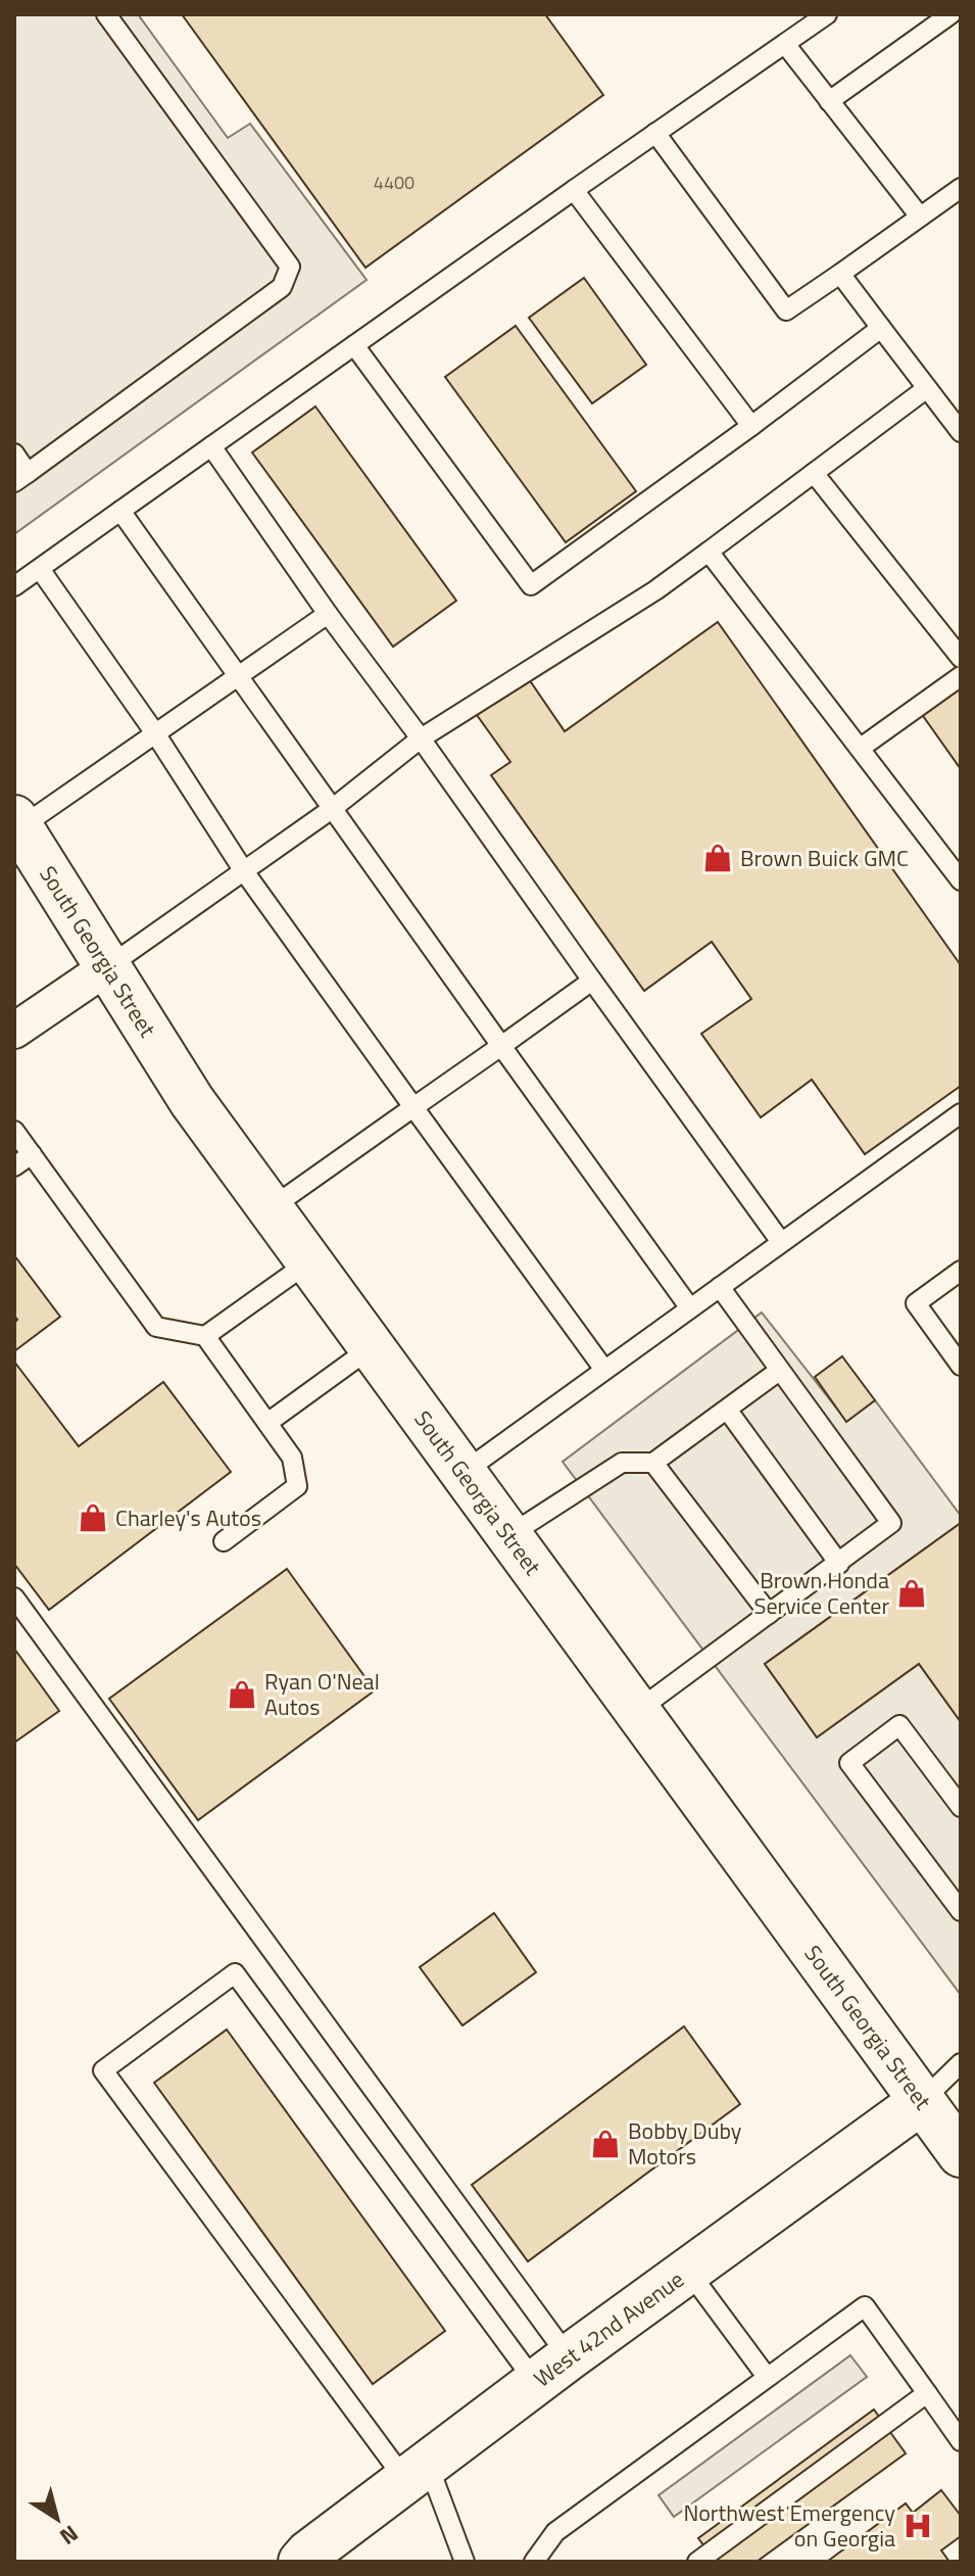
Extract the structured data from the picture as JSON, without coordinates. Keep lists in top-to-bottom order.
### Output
{
  "streets": {
    "main road": ["South Georgia Street", "West 42nd Avenue"]
  },
  "crossings": [
    ["South Georgia Street", "West 42nd Avenue"]
  ],
  "places": {
    "shop": [
      "Brown Buick GMC",
      "Charley's Autos",
      "Brown Honda Service Center",
      "Ryan O'Neal Autos",
      "Bobby Duby Motors"
    ],
    "hospital": ["Northwest Emergency on Georgia"]
  },
  "house_numbers": ["4400"],
  "north": "bottom right"
}
